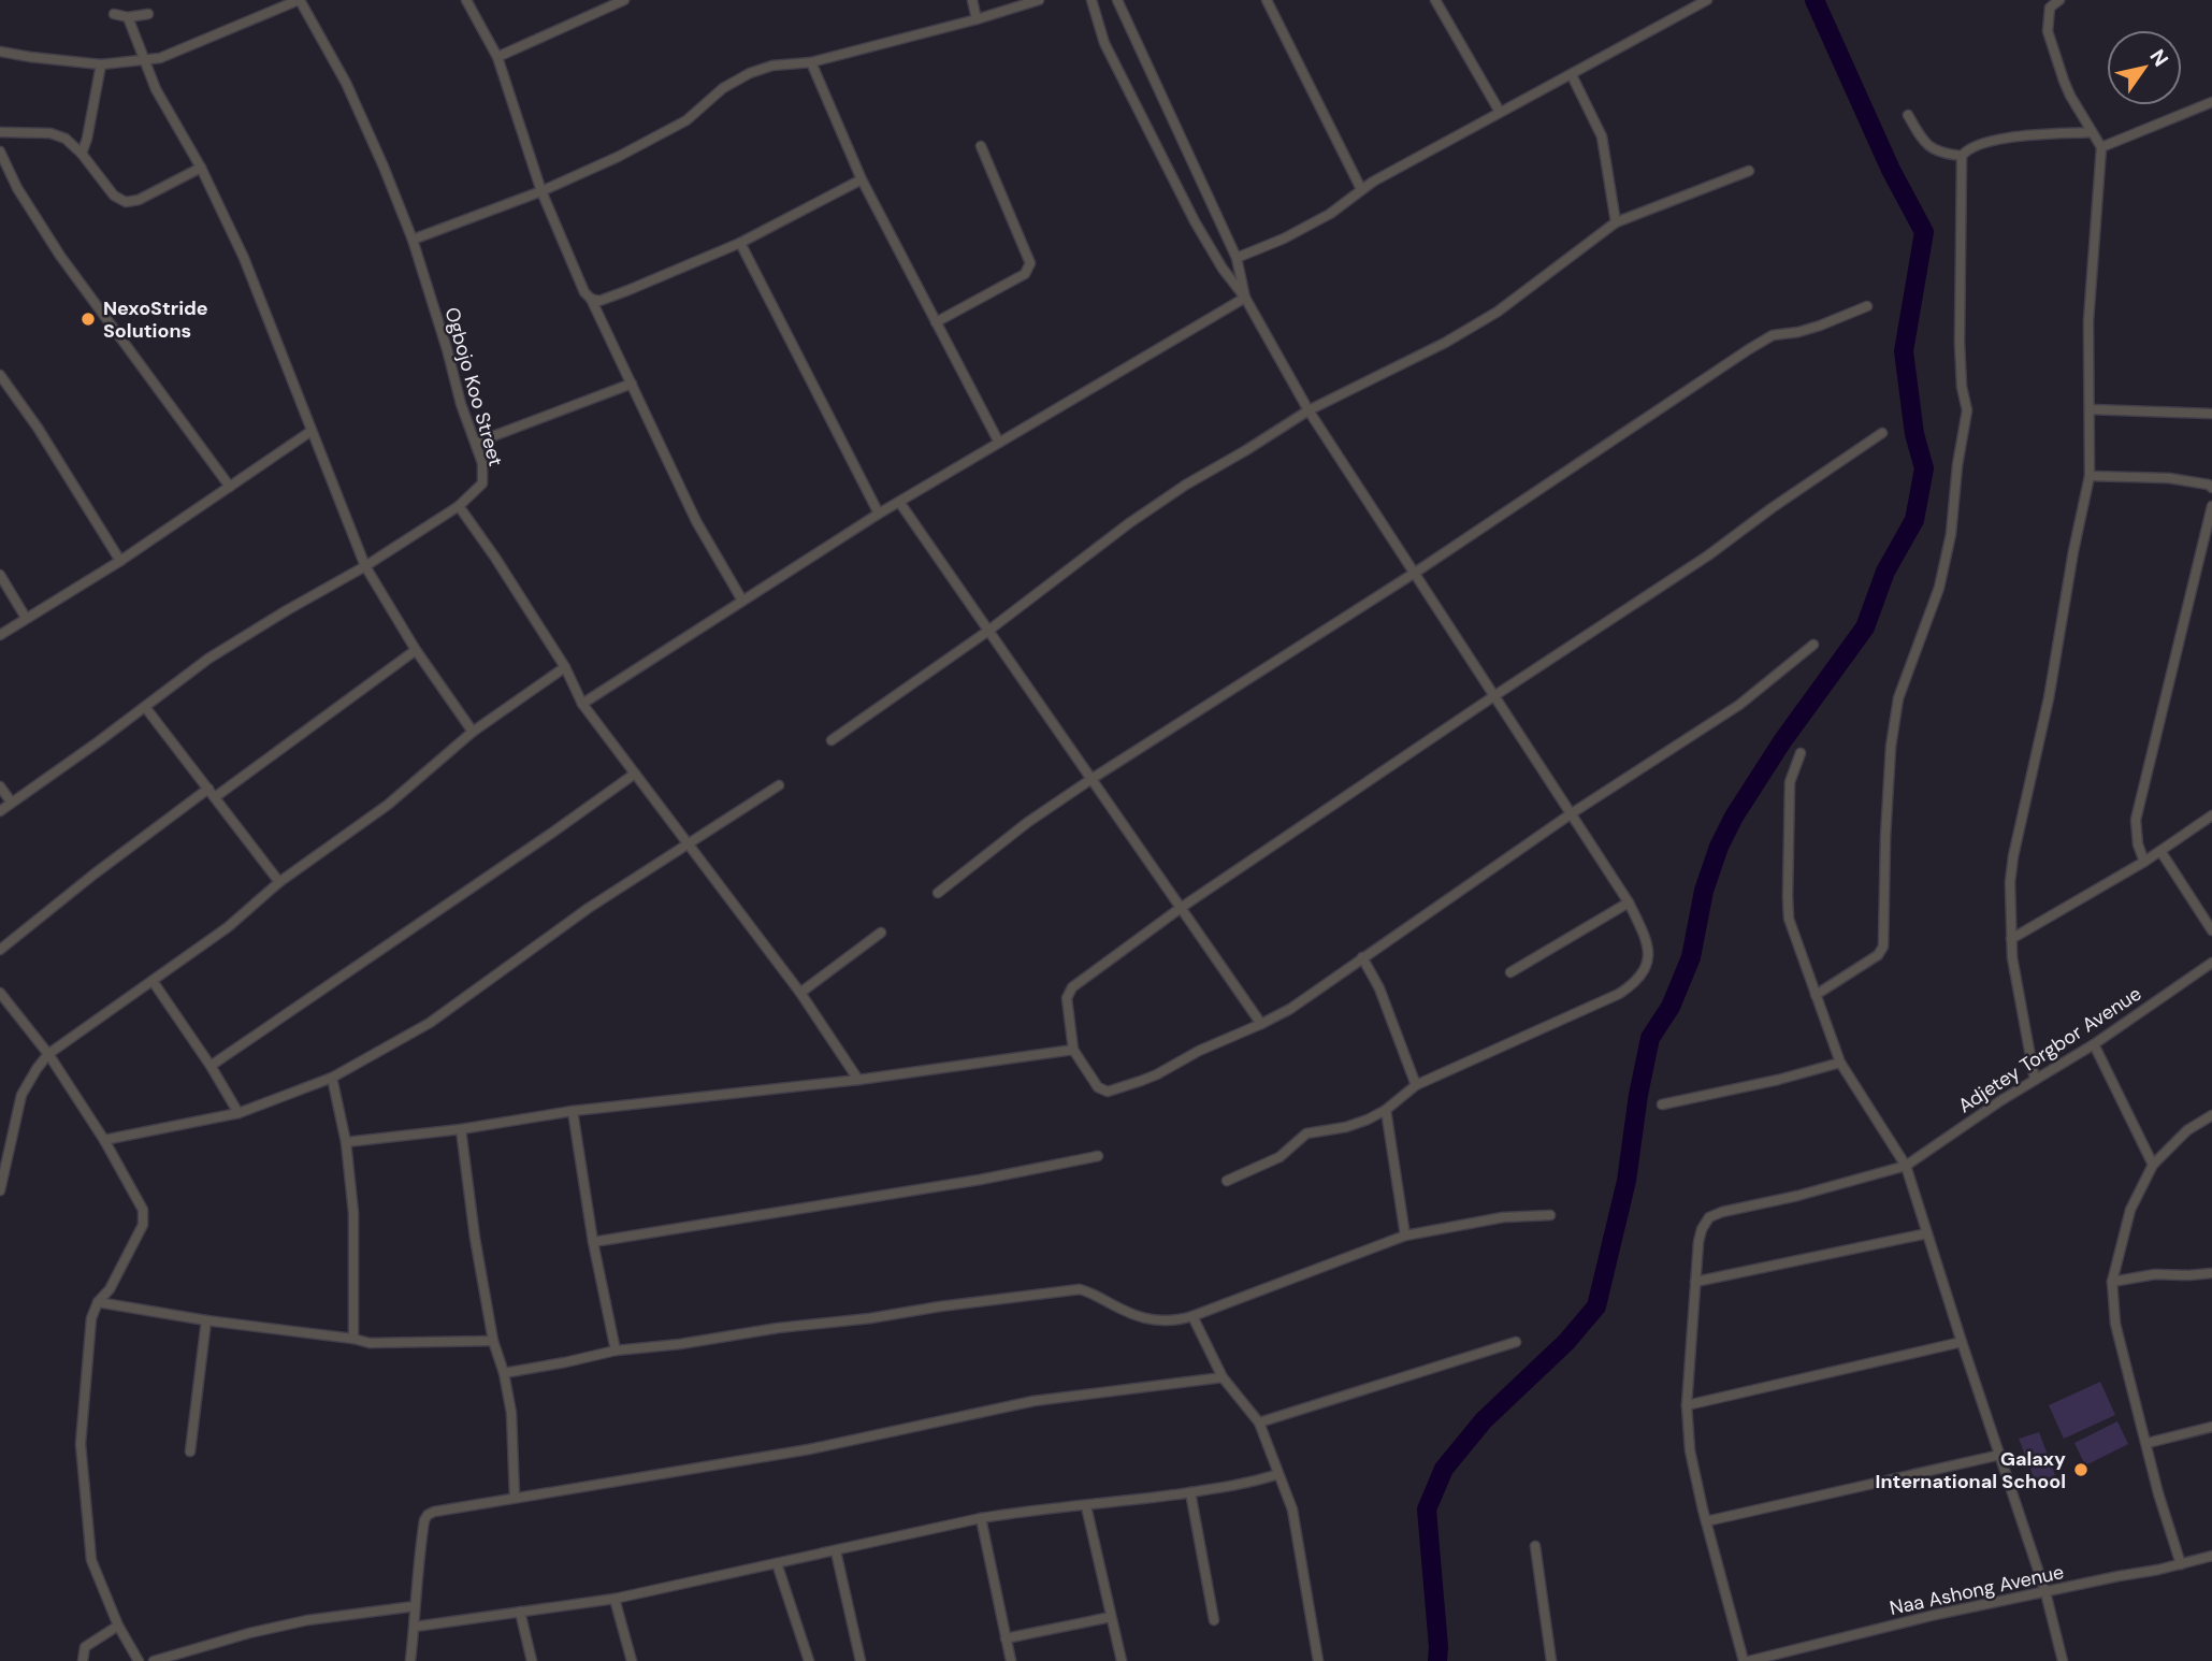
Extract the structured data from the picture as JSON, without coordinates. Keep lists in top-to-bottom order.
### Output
{
  "streets": {
    "street": ["Ogbojo Koo Street", "Adjetey Torgbor Avenue", "Naa Ashong Avenue"]
  },
  "places": ["NexoStride Solutions", "Galaxy International School"],
  "north": "top right"
}
